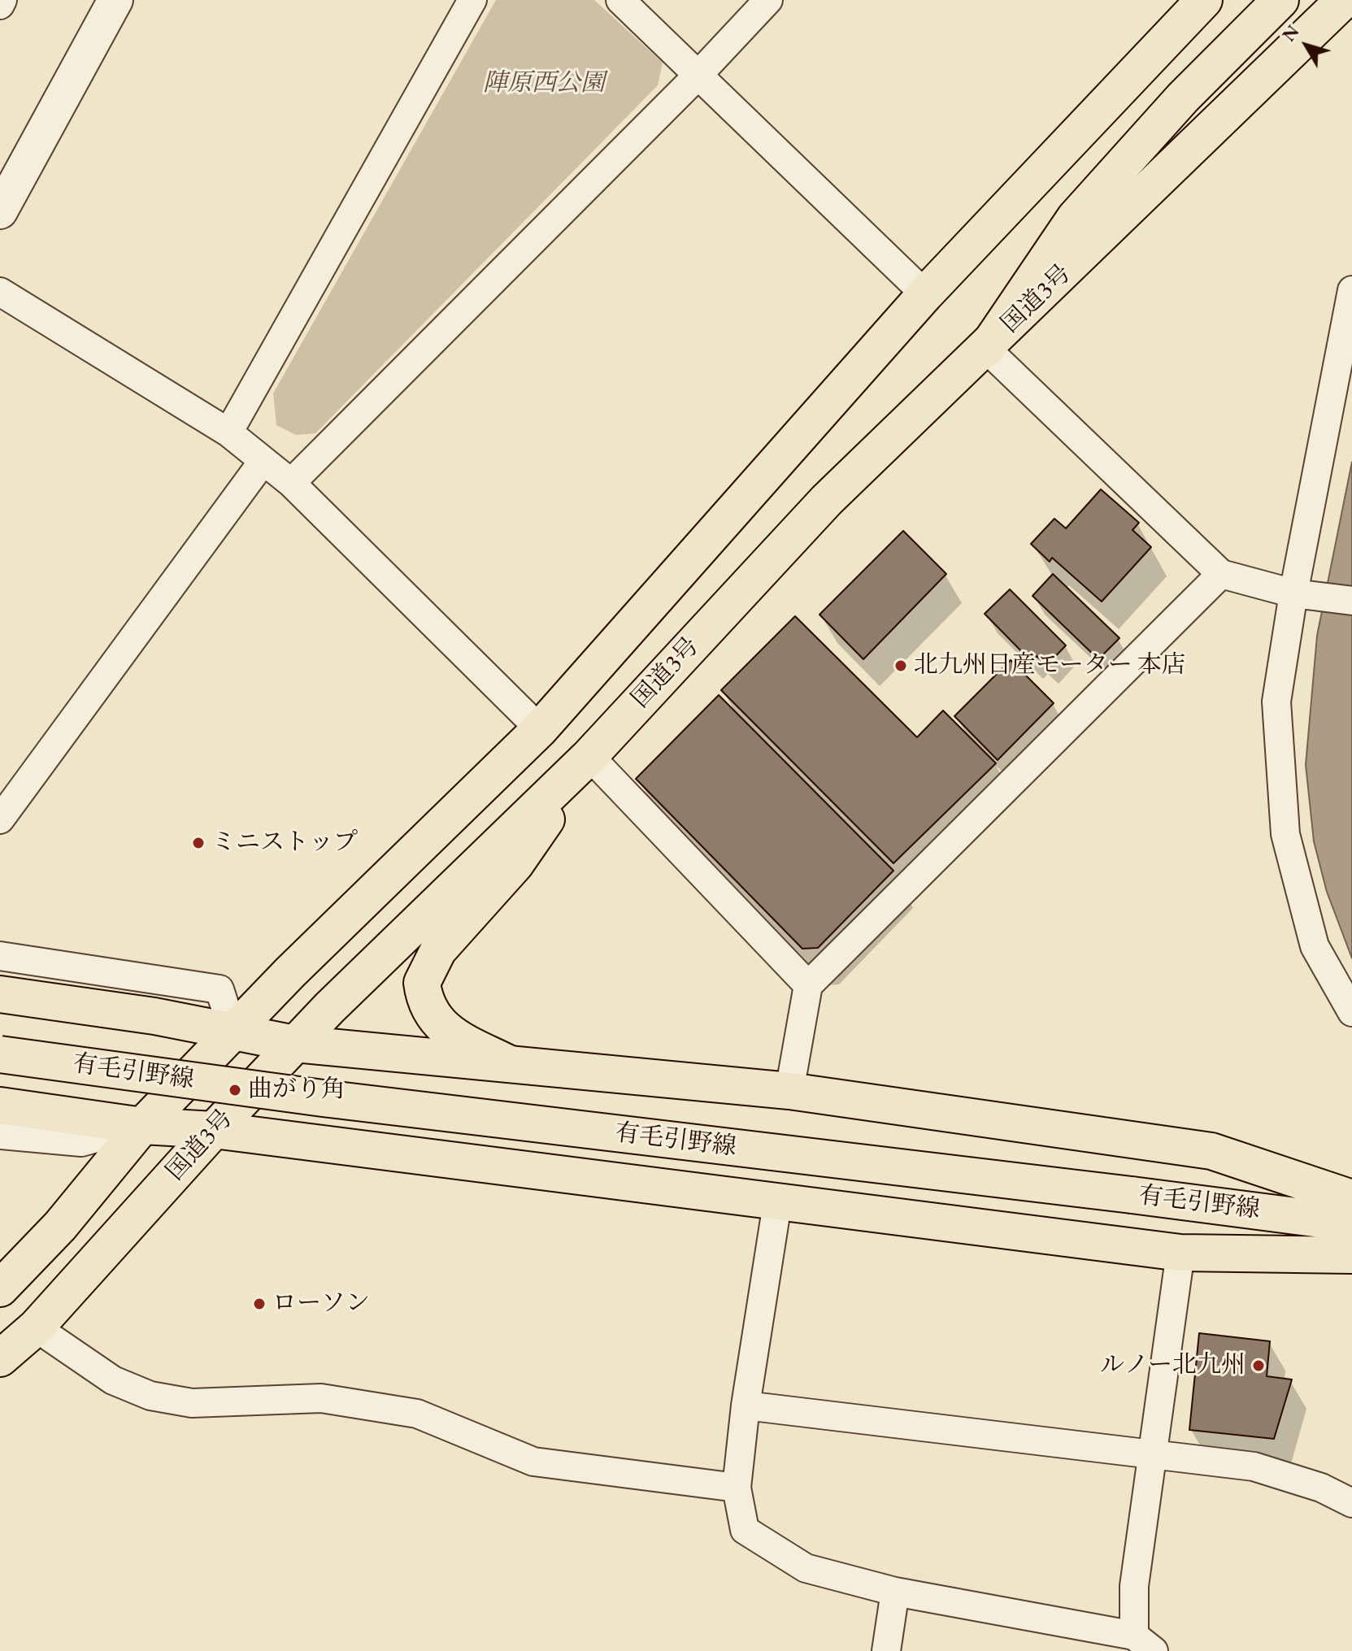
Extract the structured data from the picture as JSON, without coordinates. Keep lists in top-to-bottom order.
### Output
{
  "streets": {
    "main road": ["国道3号", "有毛引野線"]
  },
  "parks": ["陣原西公園"],
  "places": [
    "北九州日産モーター 本店",
    "ミニストップ",
    "曲がり角",
    "ローソン",
    "ルノー北九州"
  ],
  "north": "top left"
}
